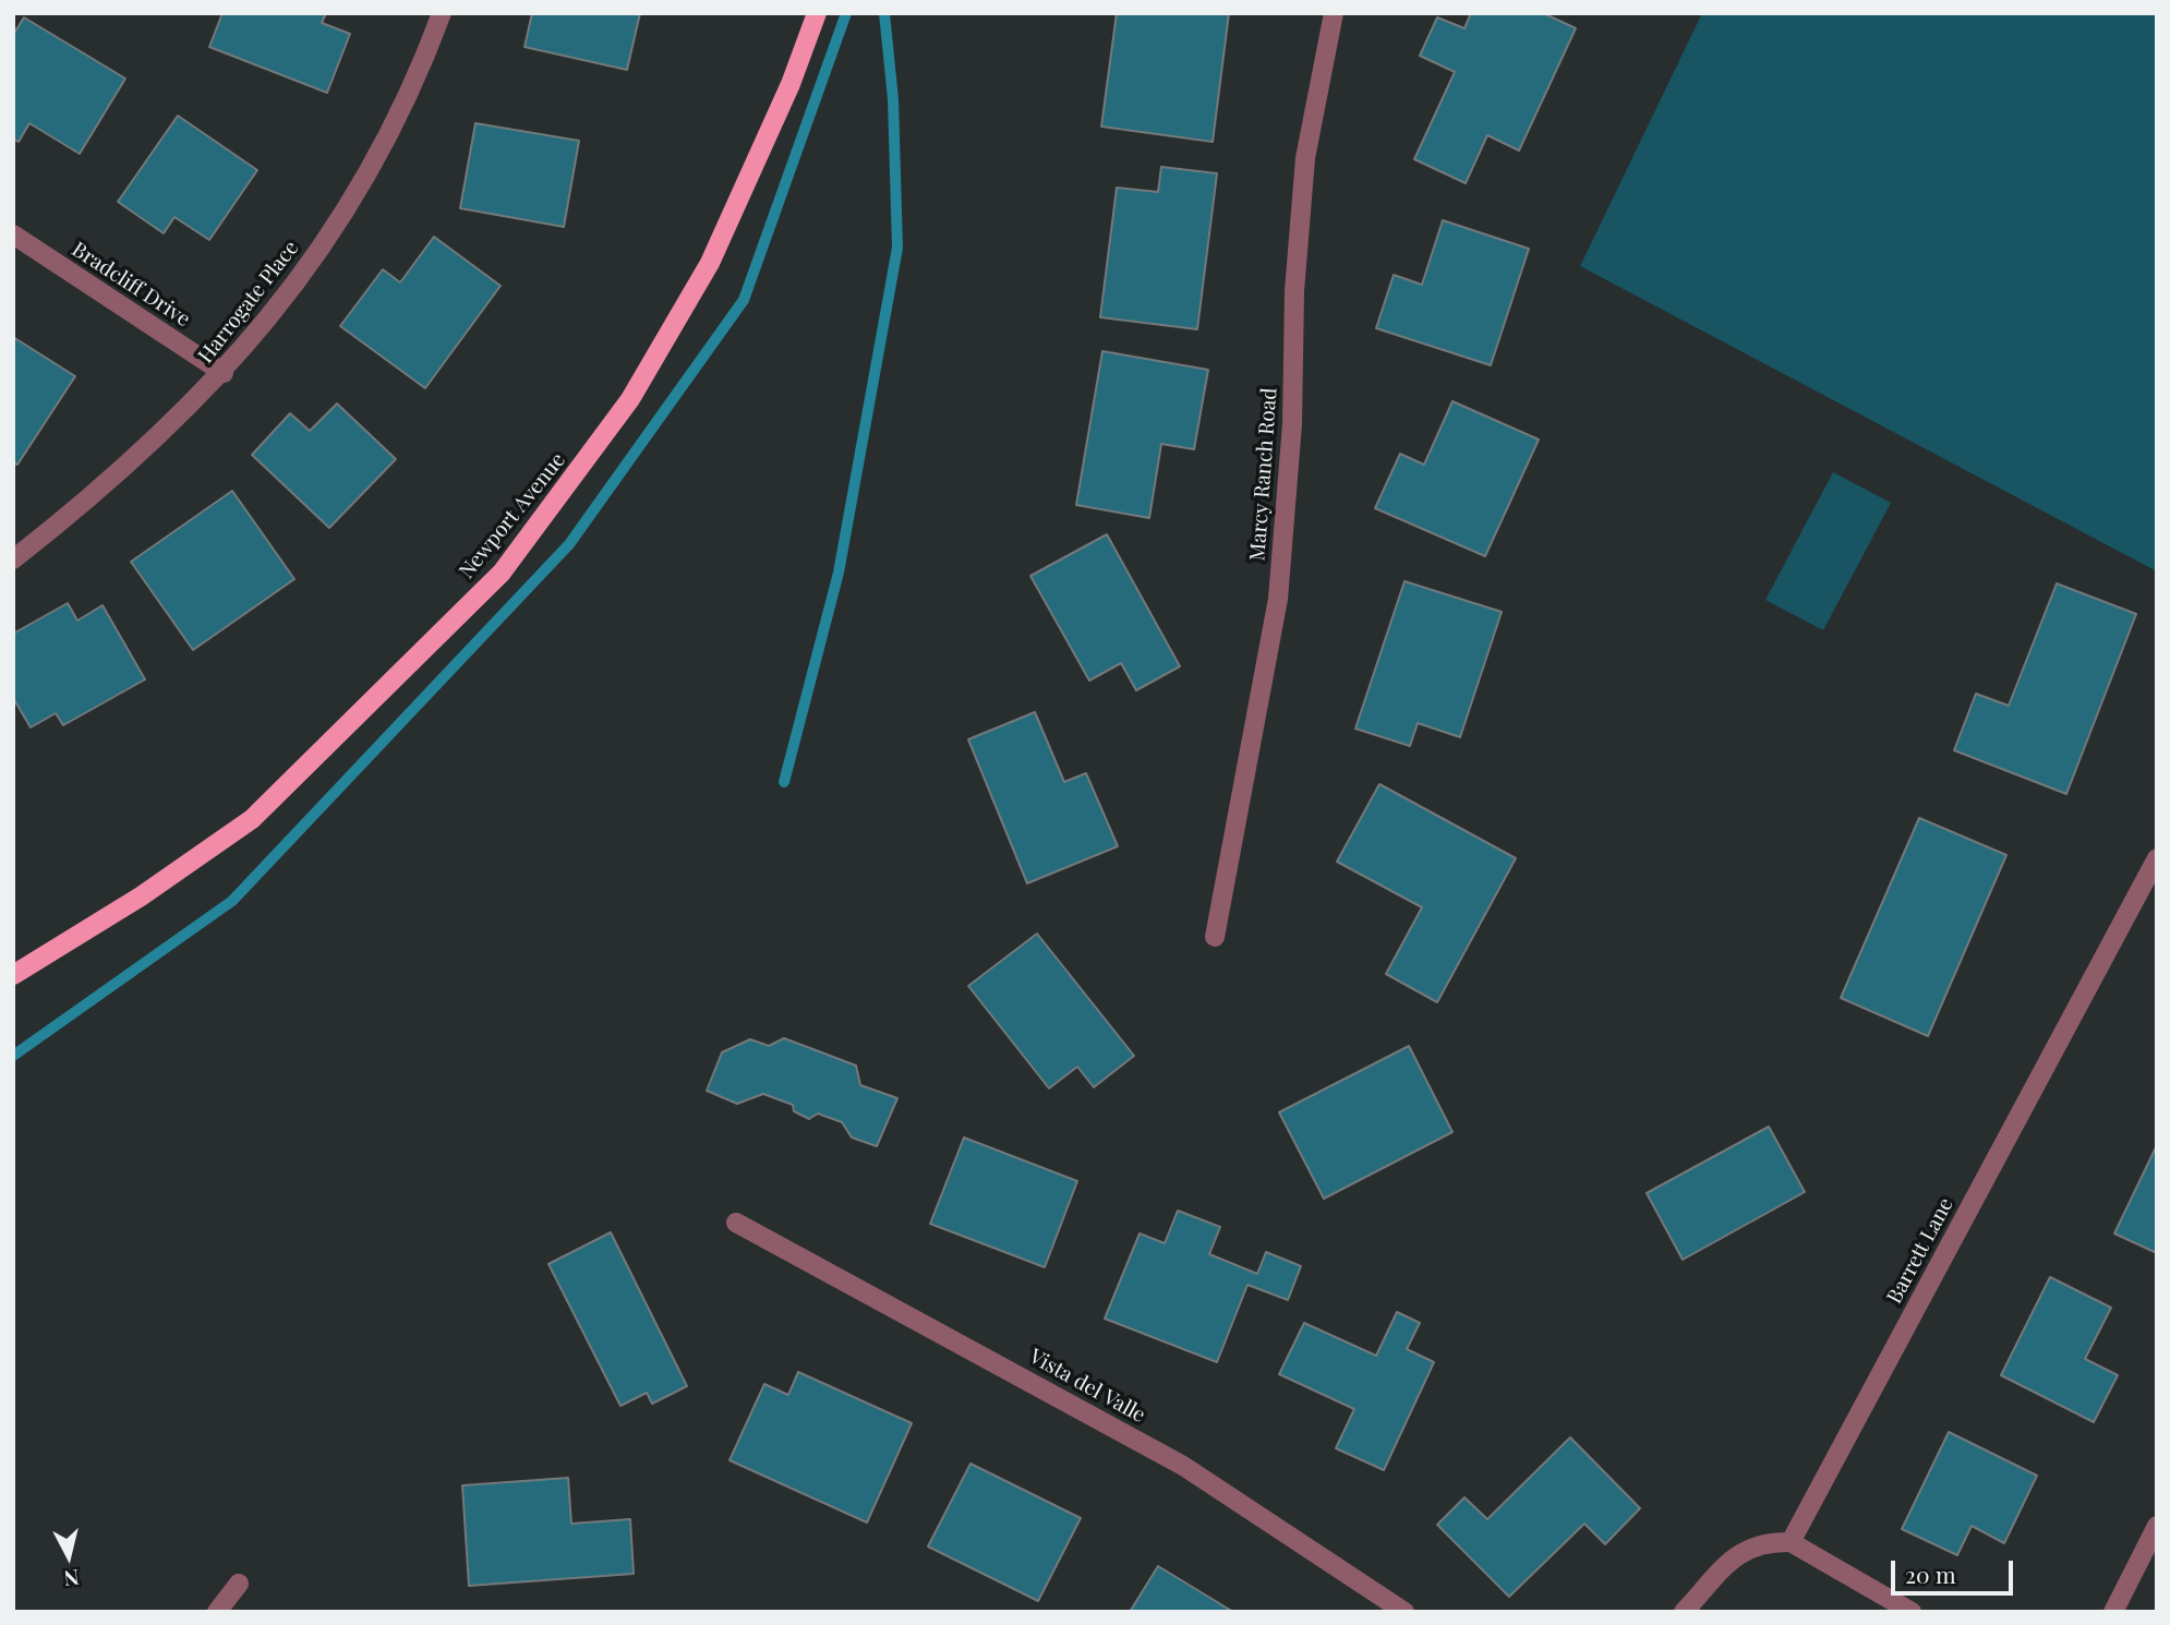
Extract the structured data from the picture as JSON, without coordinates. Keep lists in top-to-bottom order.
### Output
{
  "streets": {
    "main road": ["Newport Avenue"],
    "street": [
      "Bradcliff Drive",
      "Harrogate Place",
      "Marcy Ranch Road",
      "Barrett Lane",
      "Vista del Valle"
    ]
  },
  "crossings": [
    ["Bradcliff Drive", "Harrogate Place"]
  ],
  "scale_bar": "20 m",
  "north": "bottom"
}
